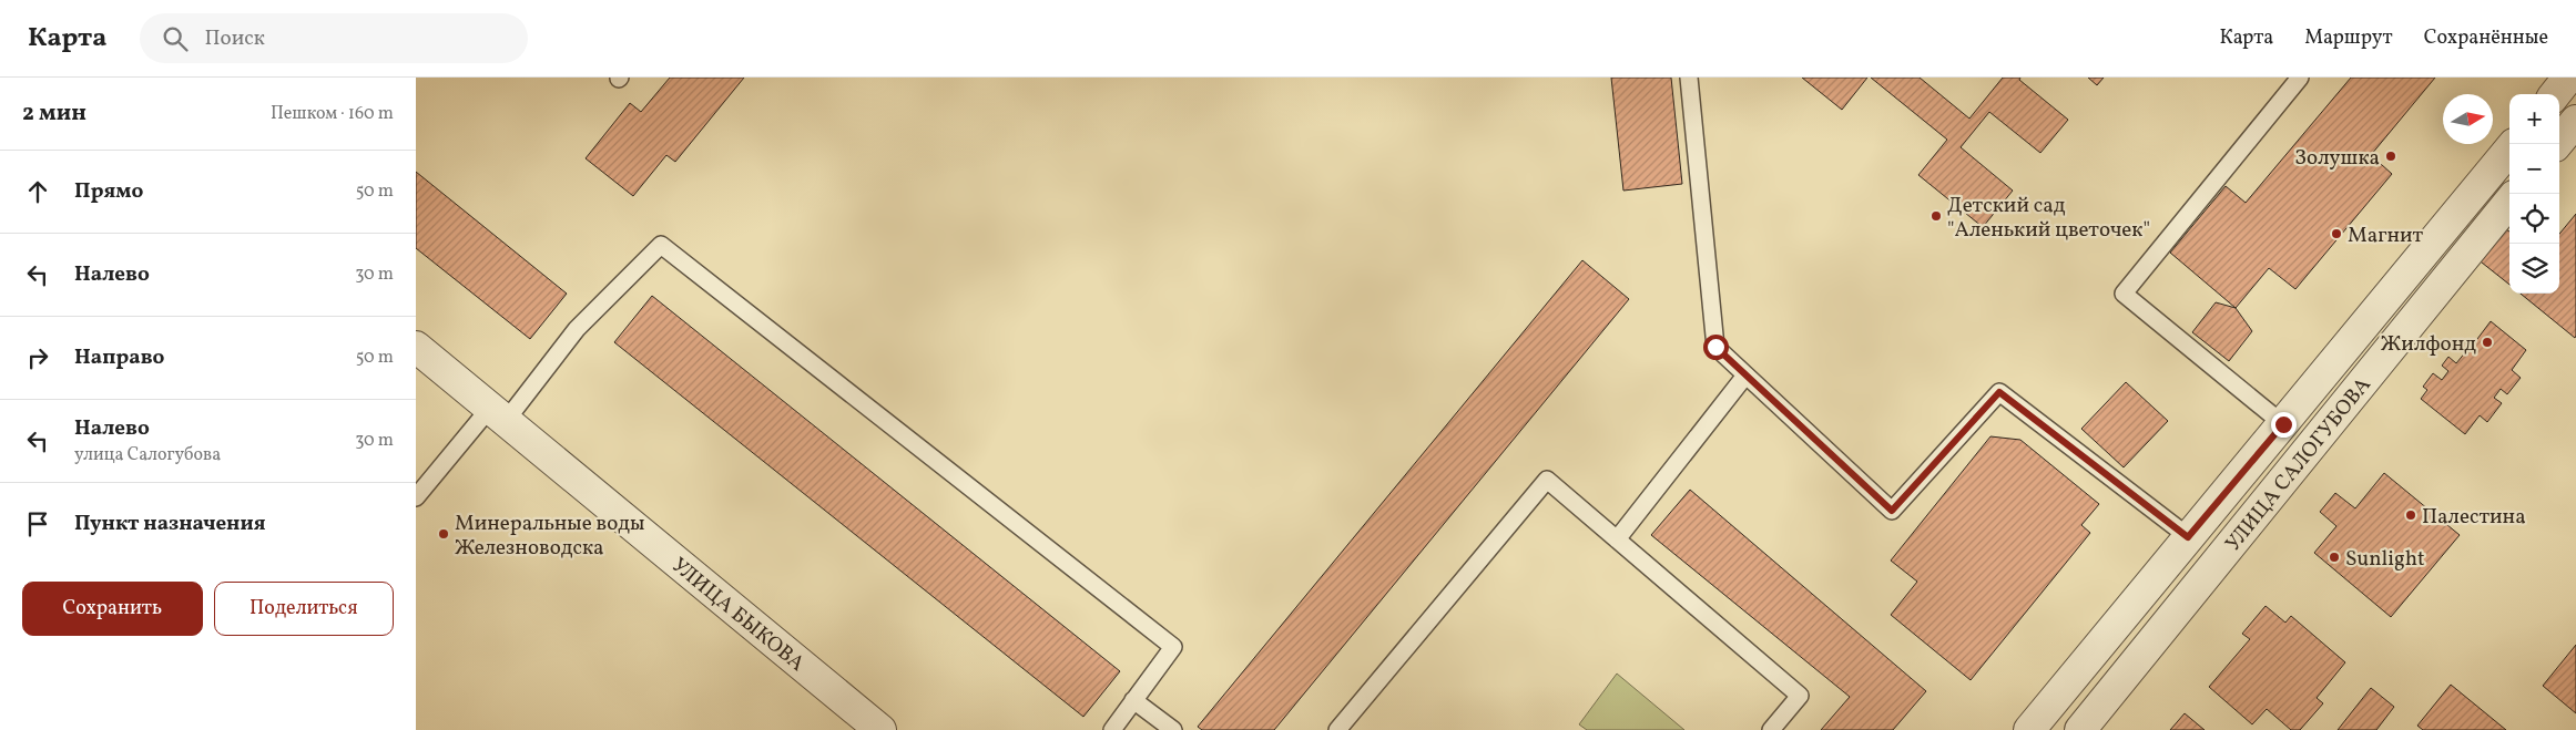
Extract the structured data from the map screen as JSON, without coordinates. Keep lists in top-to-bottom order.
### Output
{
  "streets": {
    "street": ["УЛИЦА САЛОГУБОВА", "УЛИЦА БЫКОВА"]
  },
  "places": [
    "Золушка",
    "Детский сад \"Аленький цветочек\"",
    "Магнит",
    "Жилфонд",
    "Палестина",
    "Минеральные воды Железноводска",
    "Sunlight"
  ],
  "north": "right",
  "page": {
    "header": "Карта",
    "search": "Поиск",
    "nav": ["Карта", "Маршрут", "Сохранённые"],
    "heading": ["2 мин", "Пешком · 160 m"],
    "map_buttons": ["+", "−"],
    "list": [
      ["Прямо", "50 m"],
      ["Налево", "30 m"],
      ["Направо", "50 m"],
      ["Налево", "улица Салогубова", "30 m"],
      "Пункт назначения"
    ],
    "buttons": ["Сохранить", "Поделиться"]
  }
}
